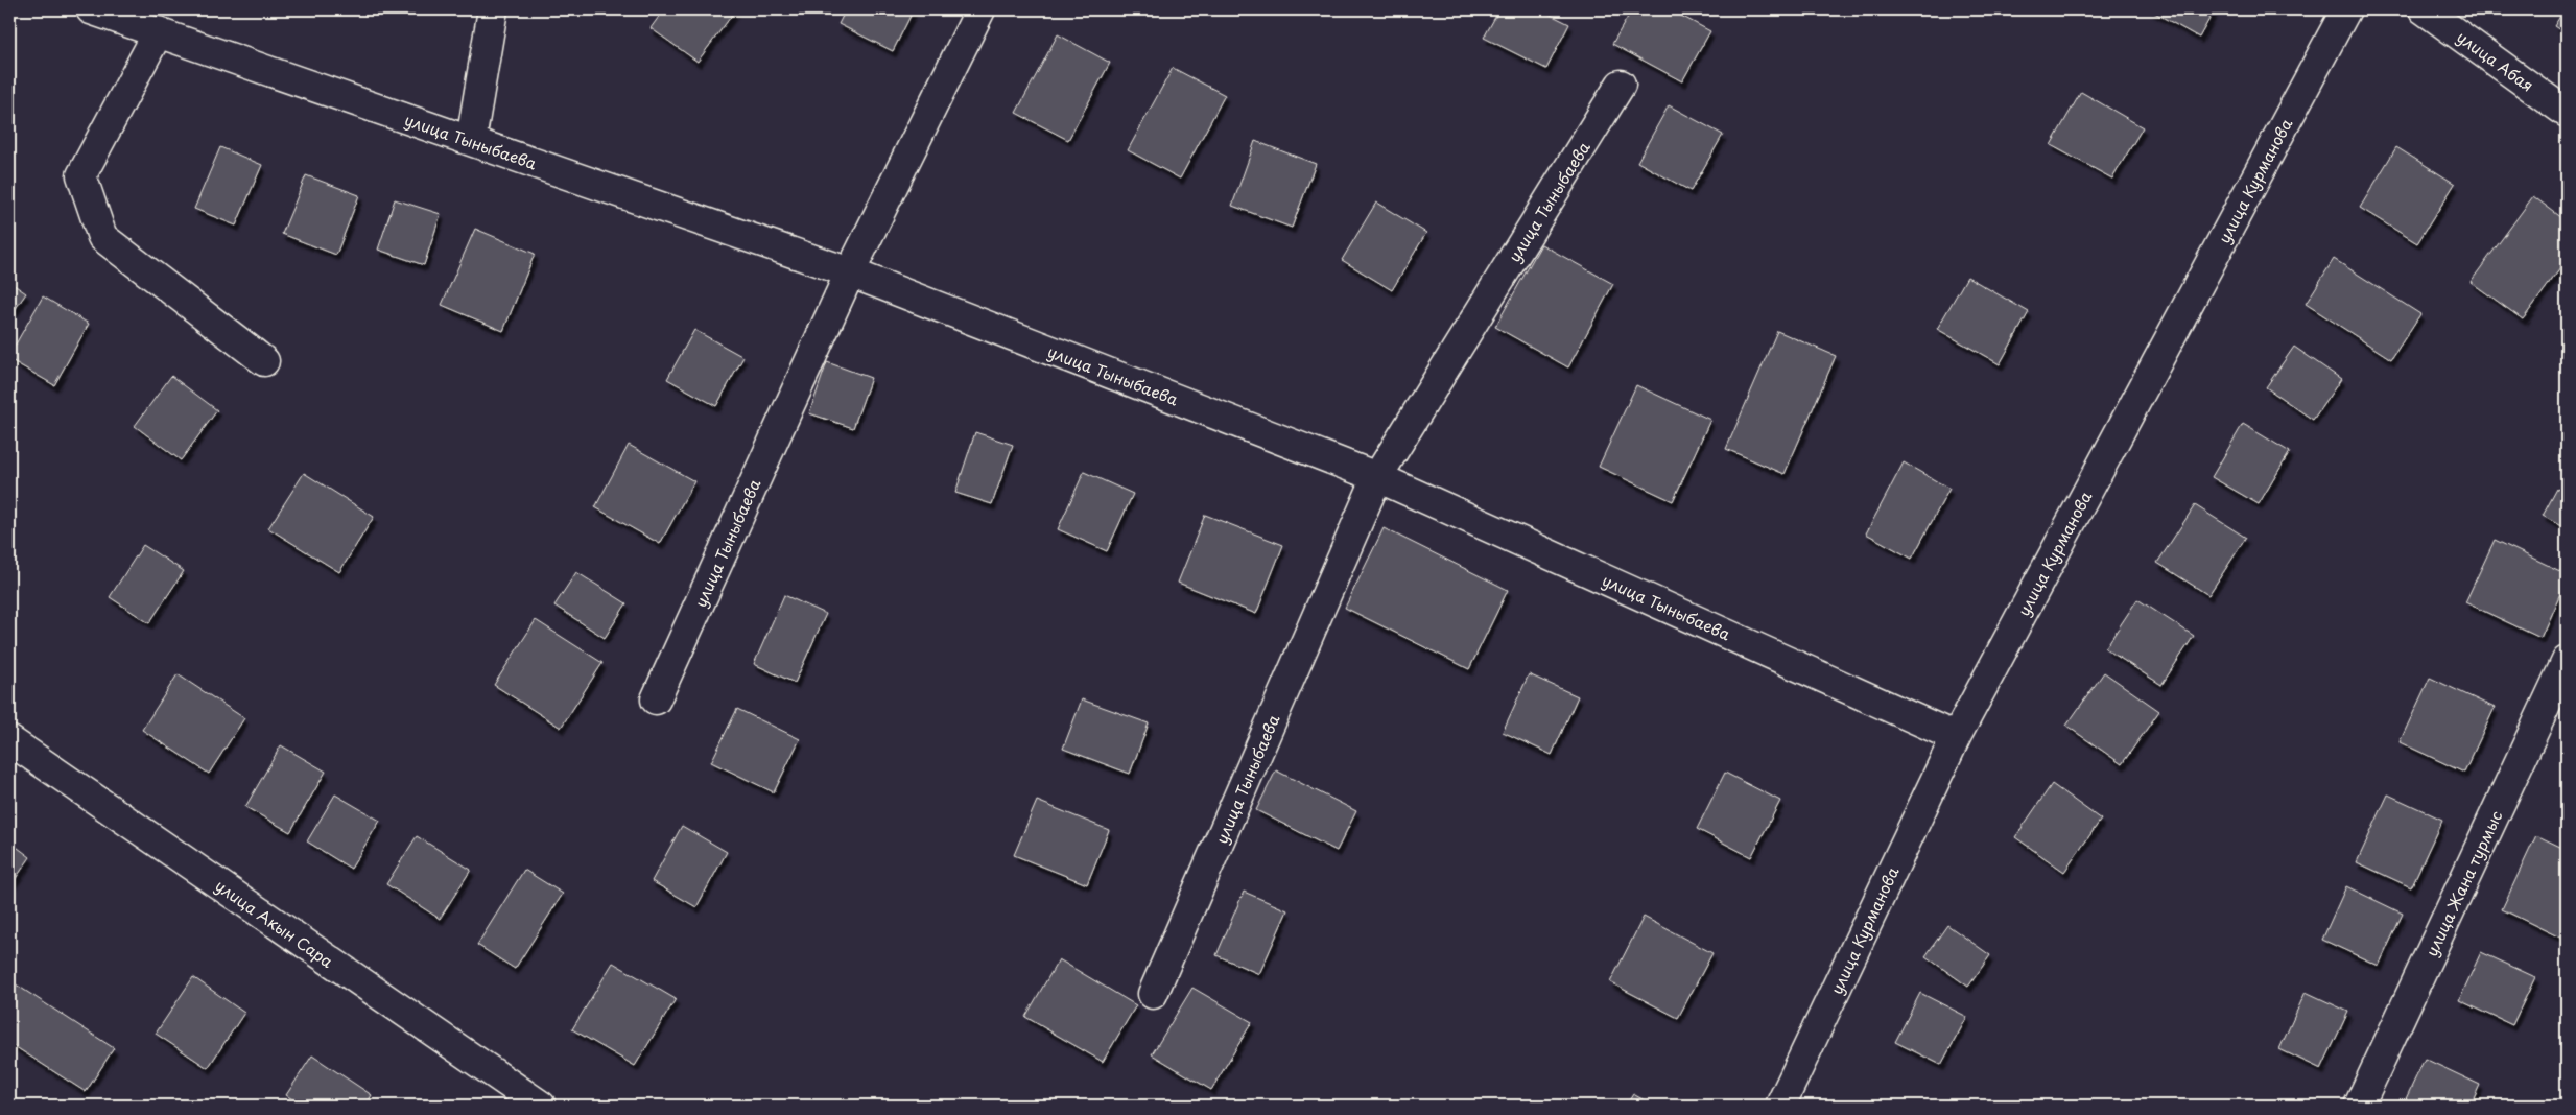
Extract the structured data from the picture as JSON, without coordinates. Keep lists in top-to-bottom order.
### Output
{
  "streets": {
    "street": [
      "улица Абая",
      "улица Тыныбаева",
      "улица Курманова",
      "улица Жана турмыс",
      "улица Акын Сара"
    ]
  },
  "crossings": [
    ["улица Тыныбаева", "улица Курманова"]
  ]
}
